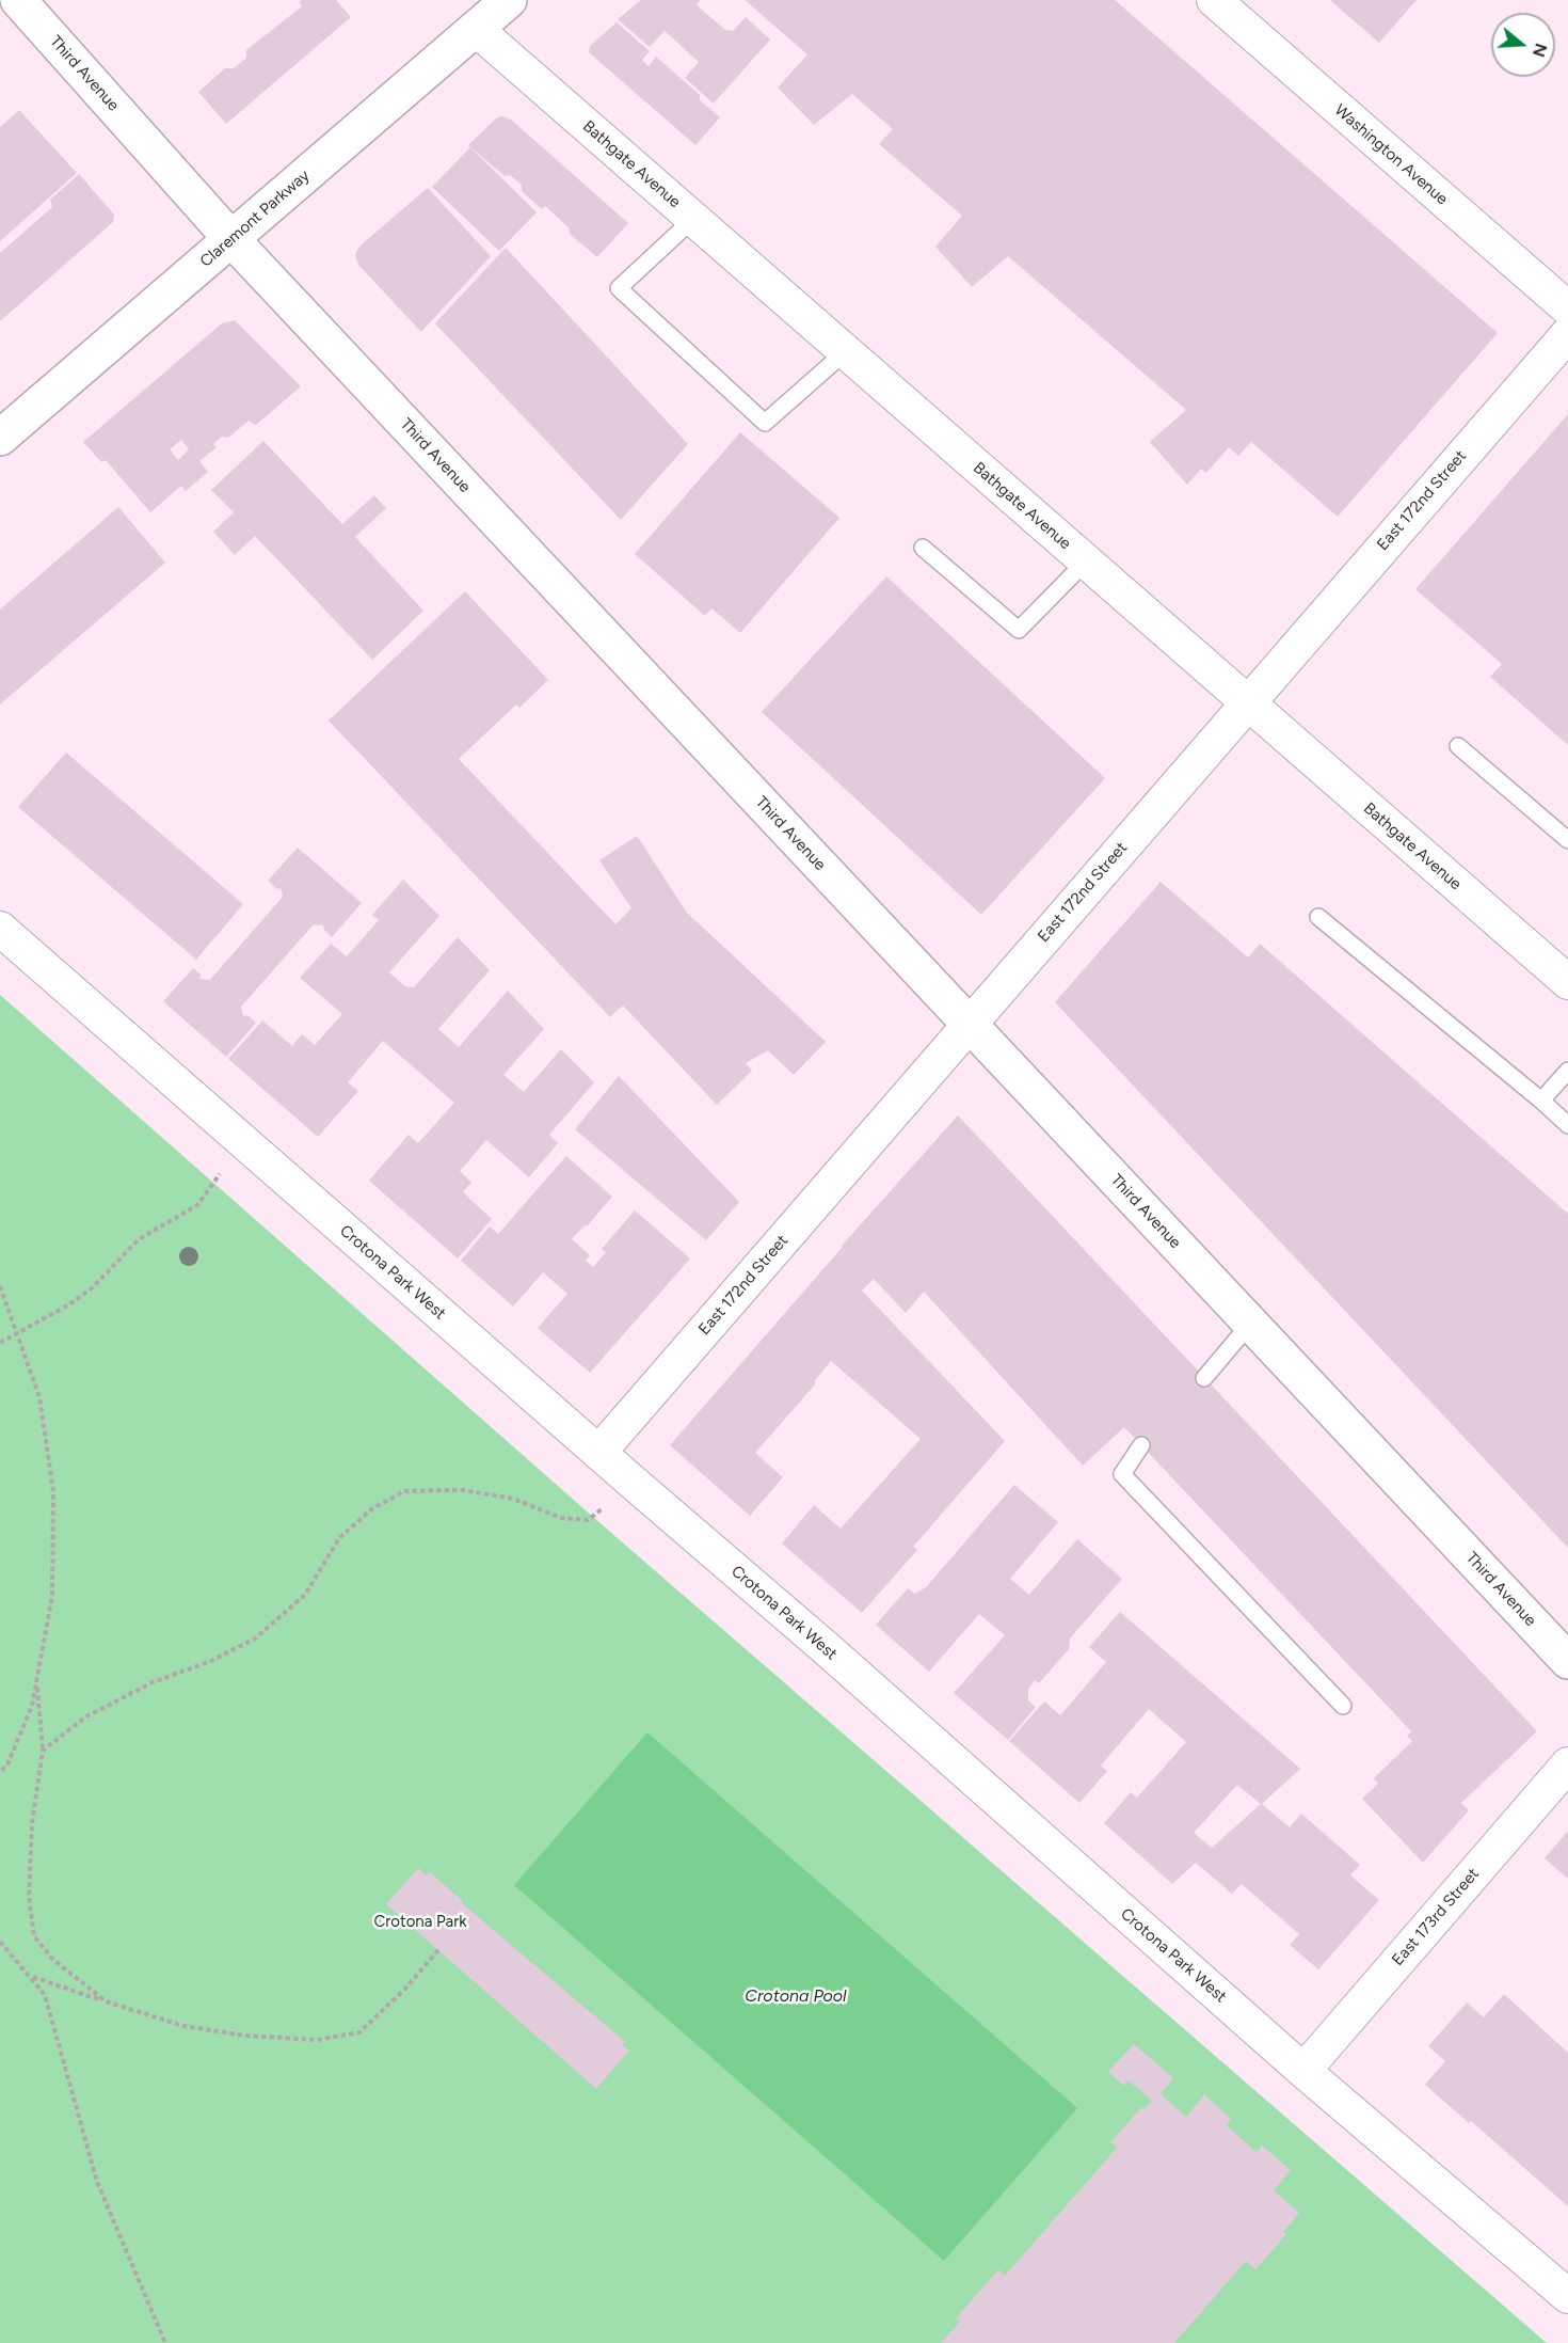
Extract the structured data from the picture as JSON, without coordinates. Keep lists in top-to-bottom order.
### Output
{
  "streets": {
    "main road": ["Third Avenue", "Claremont Parkway"],
    "street": [
      "Washington Avenue",
      "Bathgate Avenue",
      "East 172nd Street",
      "Crotona Park West",
      "East 173rd Street"
    ]
  },
  "crossings": [
    ["Third Avenue", "Claremont Parkway"],
    ["Third Avenue", "East 172nd Street"],
    ["Bathgate Avenue", "Claremont Parkway"],
    ["Bathgate Avenue", "East 172nd Street"],
    ["East 172nd Street", "Crotona Park West"],
    ["Crotona Park West", "East 173rd Street"]
  ],
  "water": ["Crotona Pool"],
  "parks": ["Crotona Park"],
  "north": "right"
}
